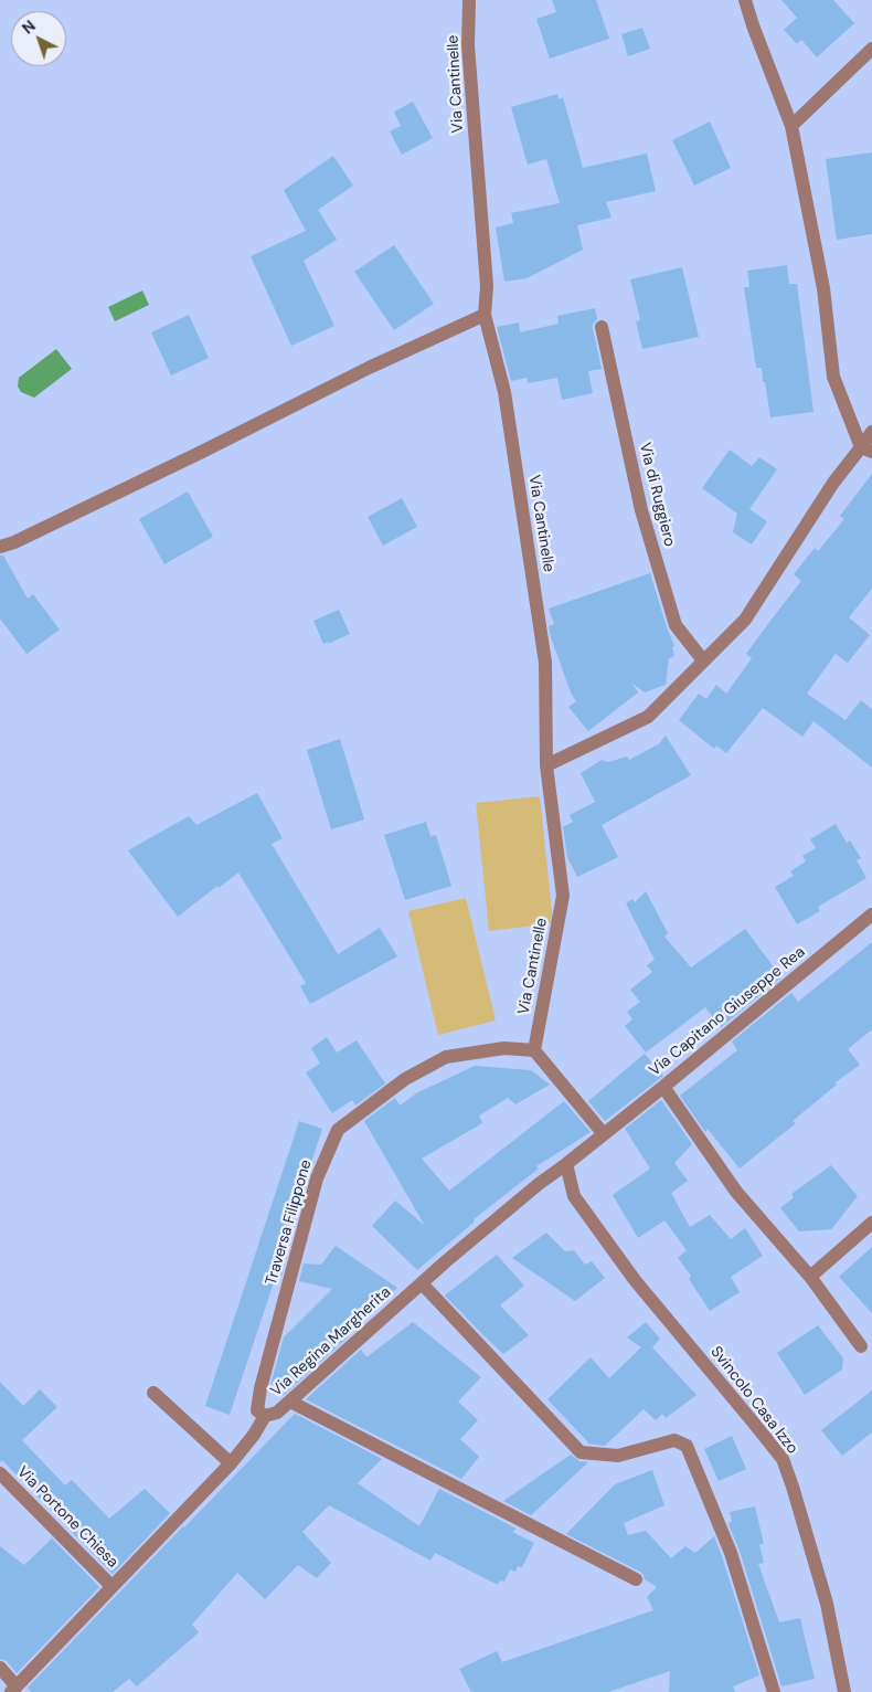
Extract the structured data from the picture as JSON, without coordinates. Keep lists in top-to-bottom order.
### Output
{
  "streets": {
    "street": [
      "Via Cantinelle",
      "Via di Ruggiero",
      "Via Capitano Giuseppe Rea",
      "Traversa Filippone",
      "Via Regina Margherita",
      "Svincolo Casa Izzo",
      "Via Portone Chiesa"
    ]
  },
  "crossings": [
    ["Via Cantinelle", "Traversa Filippone"],
    ["Via Capitano Giuseppe Rea", "Via Regina Margherita"],
    ["Traversa Filippone", "Via Regina Margherita"],
    ["Via Regina Margherita", "Svincolo Casa Izzo"],
    ["Via Regina Margherita", "Via Portone Chiesa"]
  ],
  "north": "top left"
}
